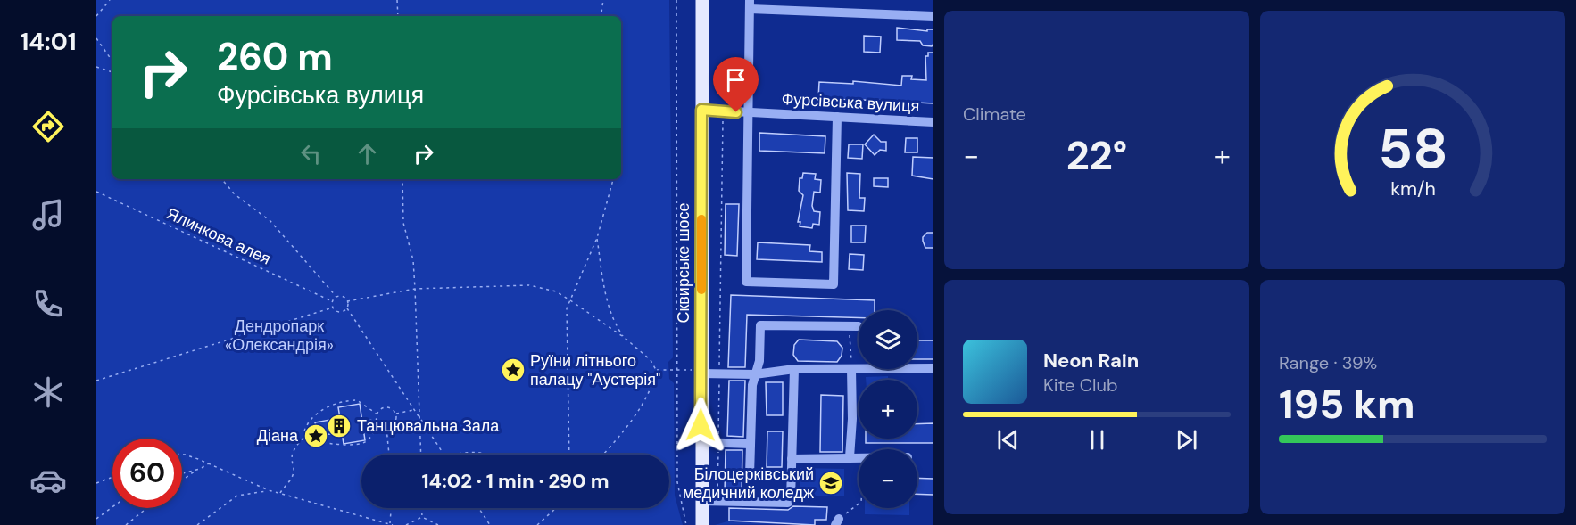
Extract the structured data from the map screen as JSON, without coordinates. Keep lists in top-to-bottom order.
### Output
{
  "streets": {
    "main road": ["Сквирське шосе"],
    "street": ["Фурсівська вулиця"],
    "path": ["Ялинкова алея"]
  },
  "crossings": [
    ["Фурсівська вулиця", "Сквирське шосе"]
  ],
  "parks": ["Дендропарк «Олександрія»"],
  "places": {
    "place": ["Руїни літнього палацу \"Аустерія\"", "Діана"],
    "building": ["Танцювальна Зала"],
    "school or university": ["Білоцерківський медичний коледж"]
  },
  "page": {
    "tabs": "14:01",
    "tile": [
      "Climate",
      ["Range · 39%", "195 km"]
    ],
    "turn": ["260 m", "Фурсівська вулиця"],
    "heat": ["−", "22°", "+"],
    "map_buttons": ["+", "−"],
    "song": ["Neon Rain", "Kite Club"],
    "limit": "60",
    "trip": "14:02 · 1 min · 290 m",
    "gauge": ["58", "km/h"]
  }
}
